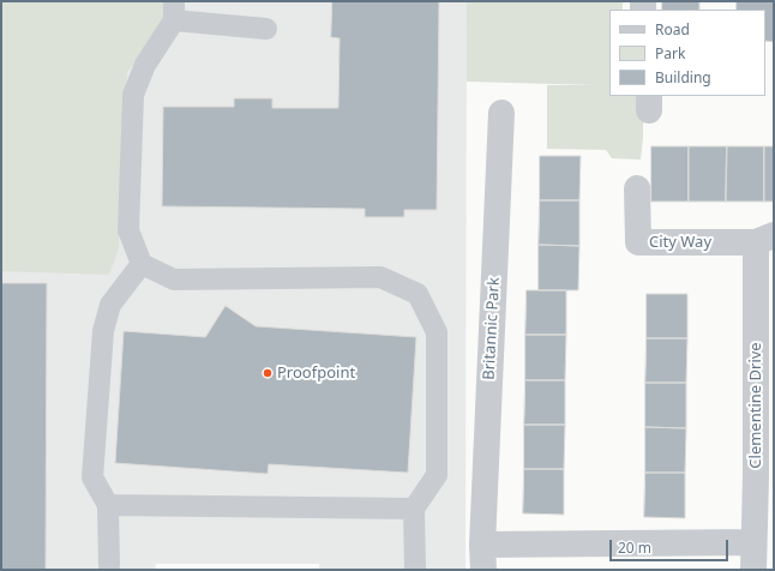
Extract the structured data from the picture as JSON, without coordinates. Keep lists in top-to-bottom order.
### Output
{
  "streets": {
    "street": ["City Way", "Britannic Park", "Clementine Drive"]
  },
  "crossings": [
    ["City Way", "Clementine Drive"]
  ],
  "places": ["Proofpoint"],
  "legend": ["Road", "Park", "Building"],
  "scale_bar": "20 m"
}
